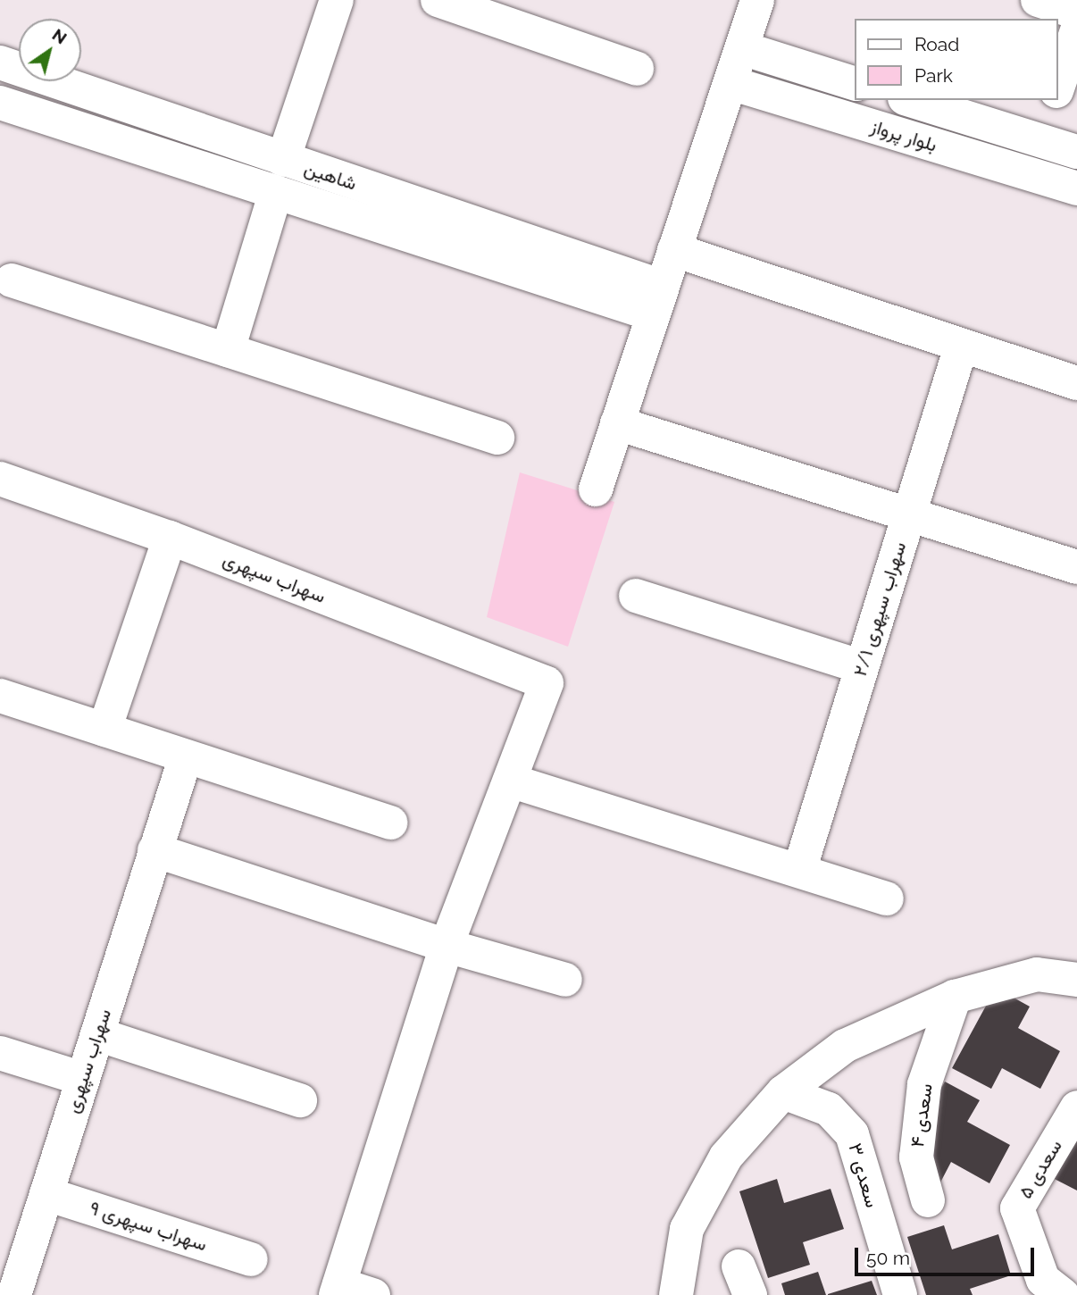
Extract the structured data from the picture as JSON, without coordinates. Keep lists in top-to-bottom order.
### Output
{
  "streets": {
    "street": [
      "بلوار پرواز",
      "شاهین",
      "سهراب سپهری",
      "سهراب سپهری ۲/۱",
      "سعدی ۴",
      "سعدی ۵",
      "سعدی ۳",
      "سهراب سپهری ۹"
    ]
  },
  "crossings": [
    ["سهراب سپهری", "سهراب سپهری ۹"]
  ],
  "legend": ["Road", "Park"],
  "scale_bar": "50 m",
  "north": "top right"
}
